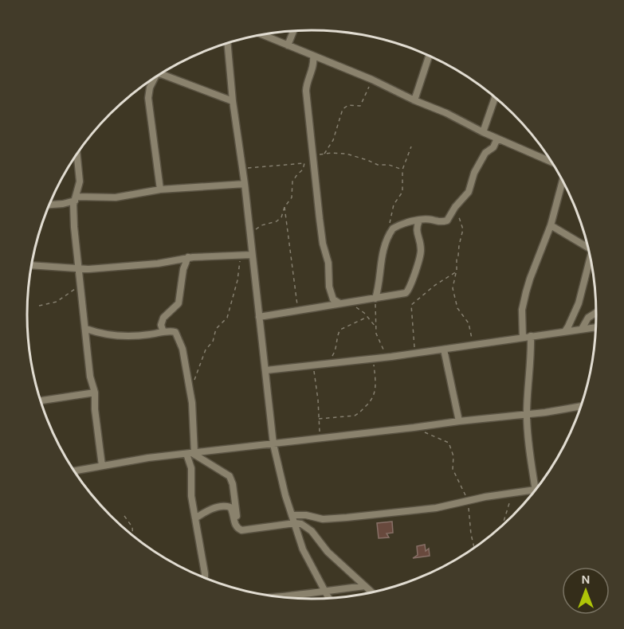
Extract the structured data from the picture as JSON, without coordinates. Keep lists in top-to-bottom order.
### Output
{
  "north": "top"
}
